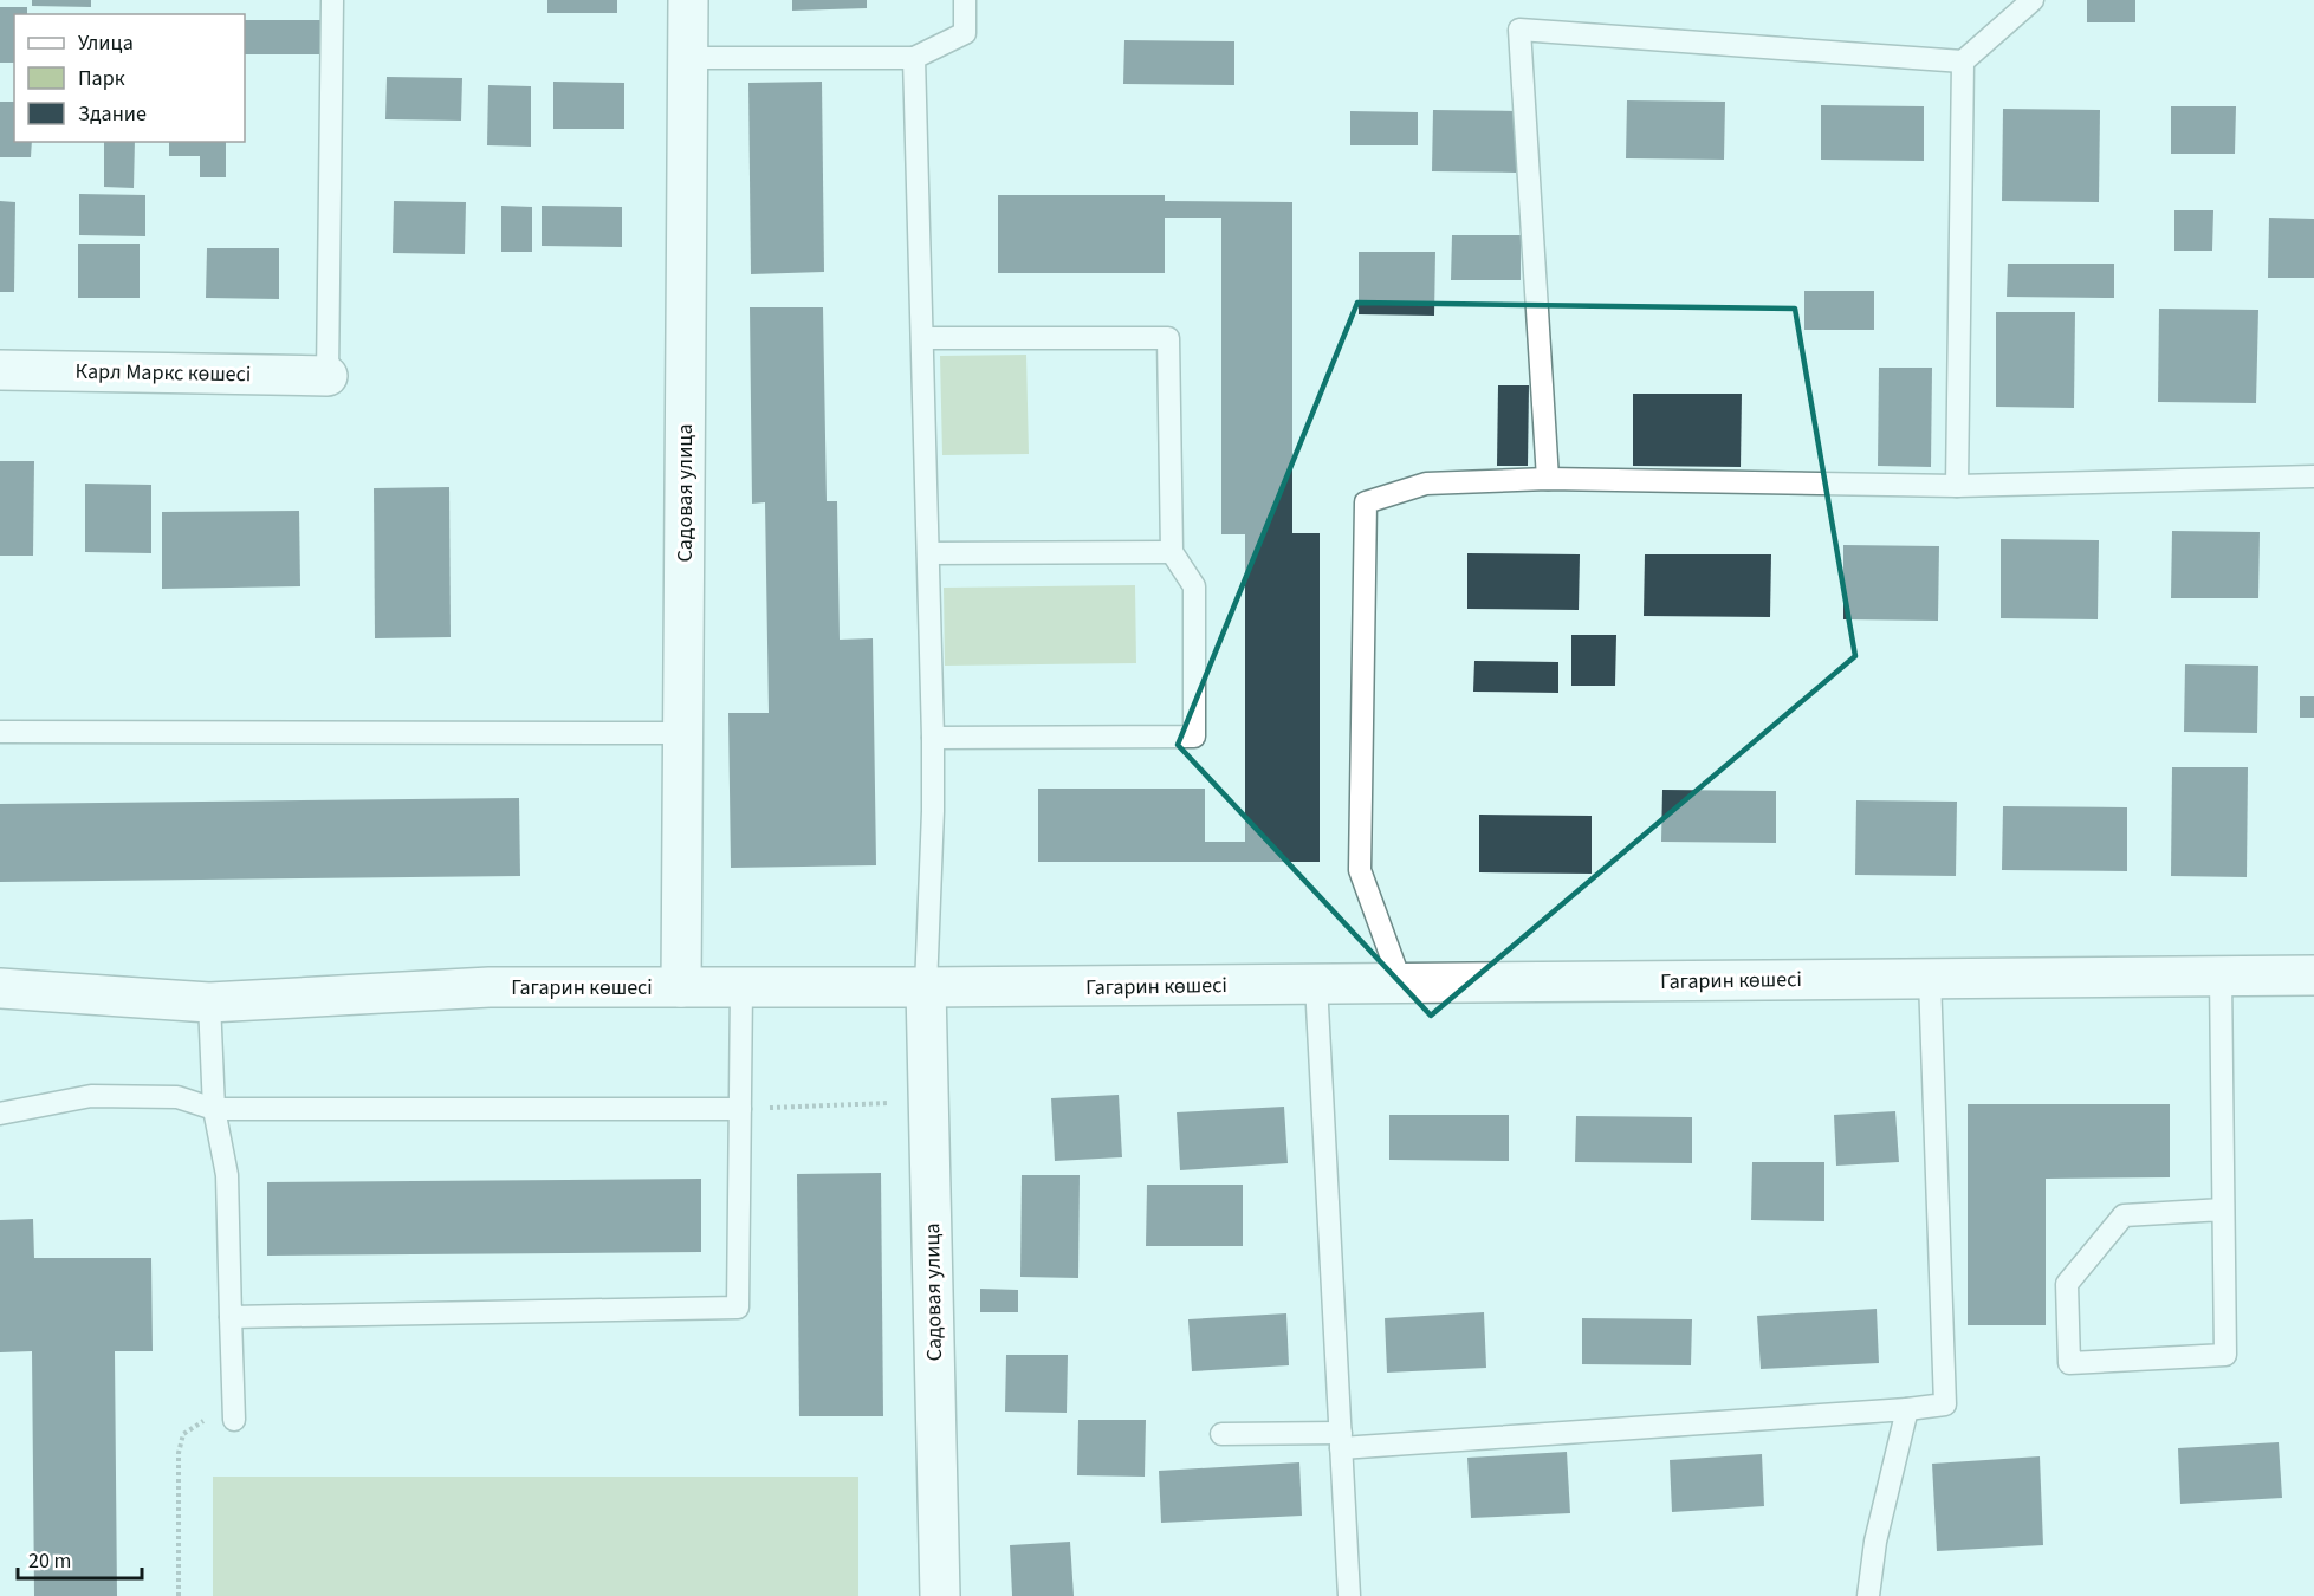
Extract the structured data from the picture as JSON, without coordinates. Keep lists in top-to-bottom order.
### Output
{
  "streets": {
    "street": ["Карл Маркс көшесі", "Садовая улица", "Гагарин көшесі"]
  },
  "crossings": [
    ["Садовая улица", "Гагарин көшесі"]
  ],
  "legend": ["Улица", "Парк", "Здание"],
  "scale_bar": "20 m"
}
